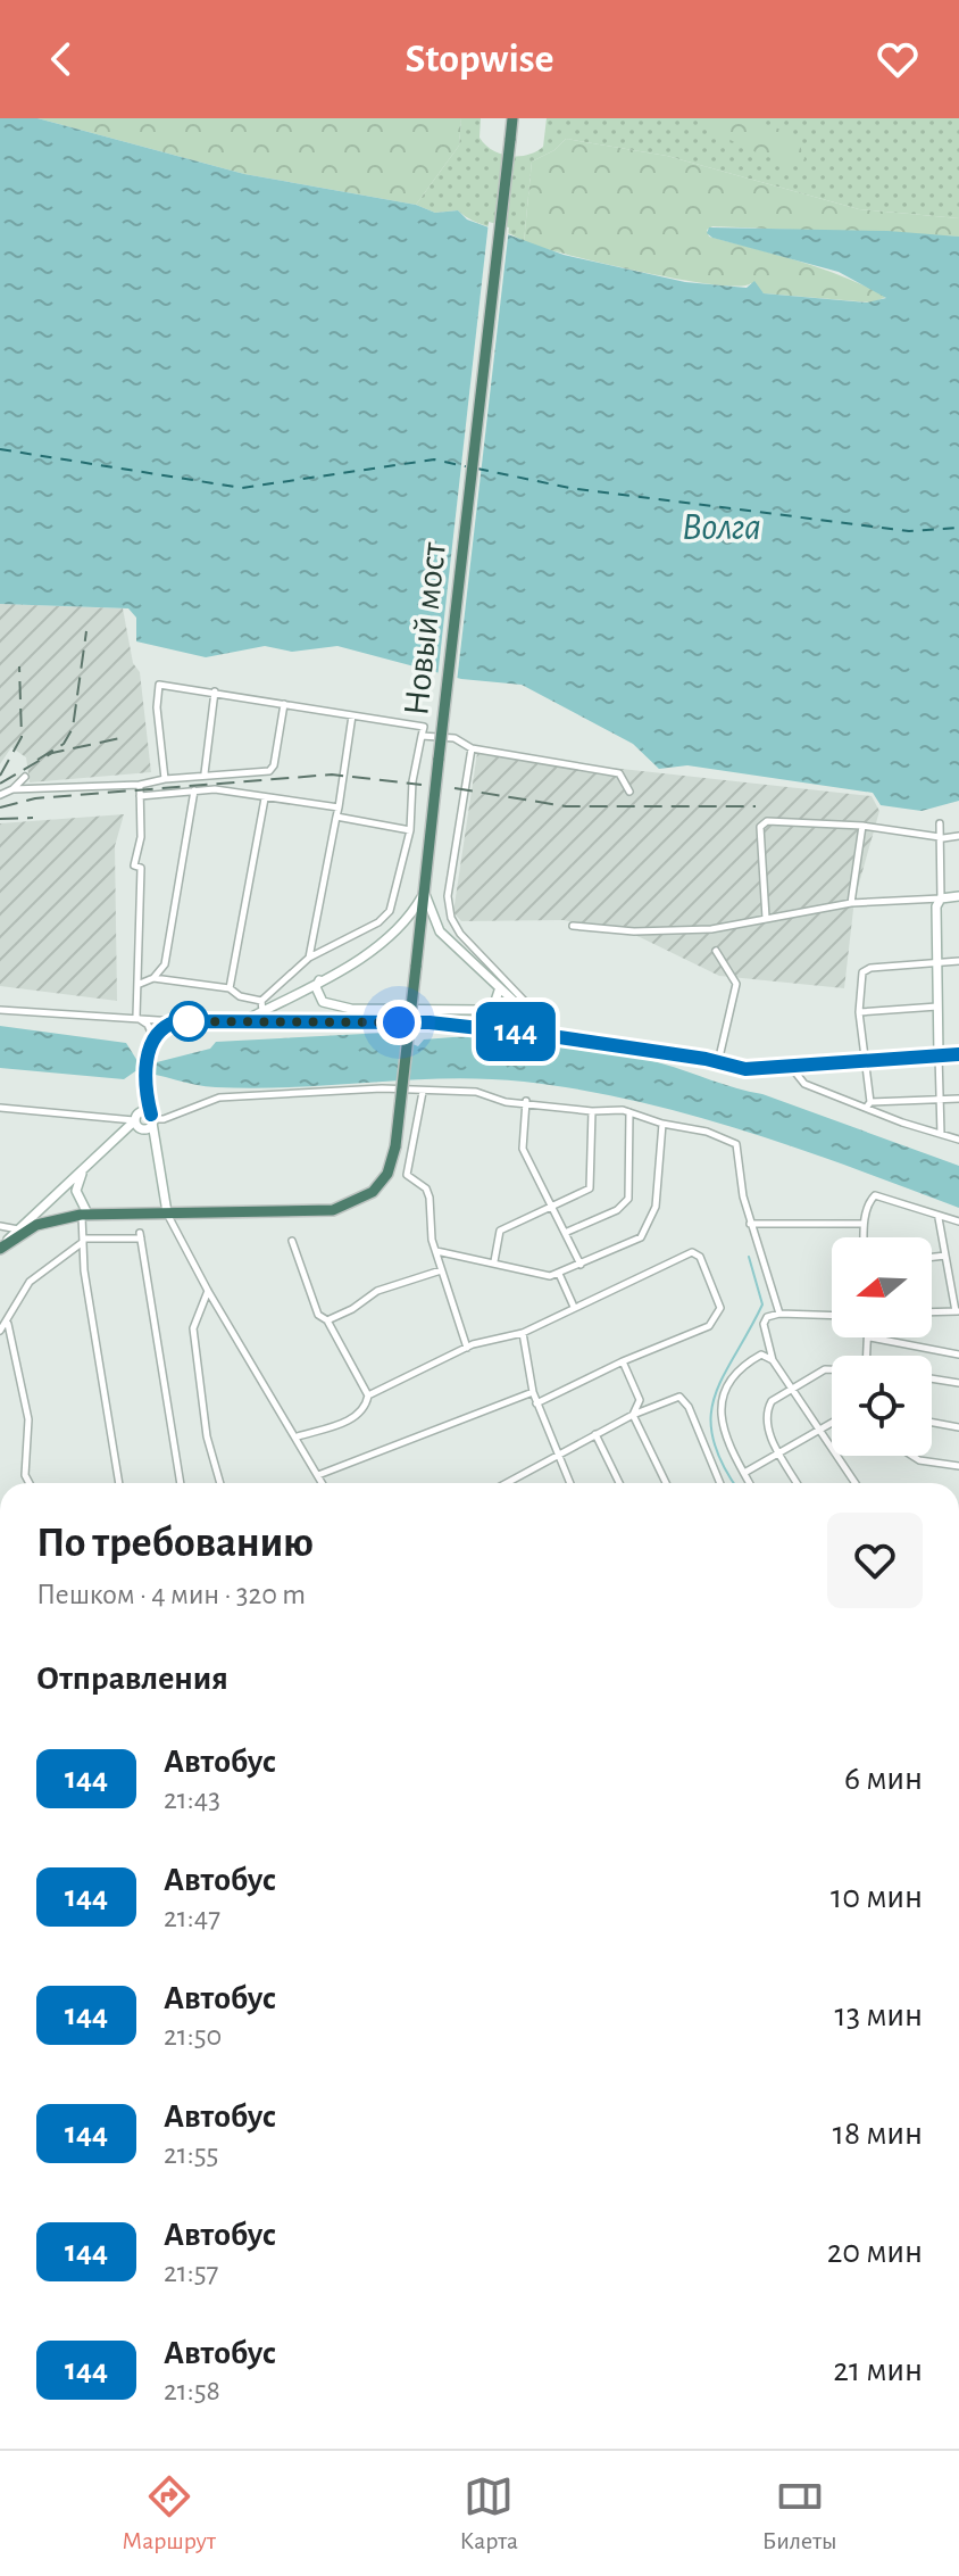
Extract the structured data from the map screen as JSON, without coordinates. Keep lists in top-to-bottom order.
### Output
{
  "streets": {
    "highway": ["Новый мост"]
  },
  "water": ["Волга"],
  "lines": ["bus line 144"],
  "north": "left",
  "page": {
    "header": "Stopwise",
    "on_map": "144",
    "heading": [
      ["По требованию", "Пешком · 4 мин · 320 m"],
      "Отправления"
    ],
    "list": [
      {
        "mark": "144",
        "name": "Автобус",
        "note": "21:43",
        "value": "6 мин"
      },
      {
        "mark": "144",
        "name": "Автобус",
        "note": "21:47",
        "value": "10 мин"
      },
      {
        "mark": "144",
        "name": "Автобус",
        "note": "21:50",
        "value": "13 мин"
      },
      {
        "mark": "144",
        "name": "Автобус",
        "note": "21:55",
        "value": "18 мин"
      },
      {
        "mark": "144",
        "name": "Автобус",
        "note": "21:57",
        "value": "20 мин"
      },
      {
        "mark": "144",
        "name": "Автобус",
        "note": "21:58",
        "value": "21 мин"
      }
    ],
    "tabs": ["Маршрут", "Карта", "Билеты"]
  }
}
